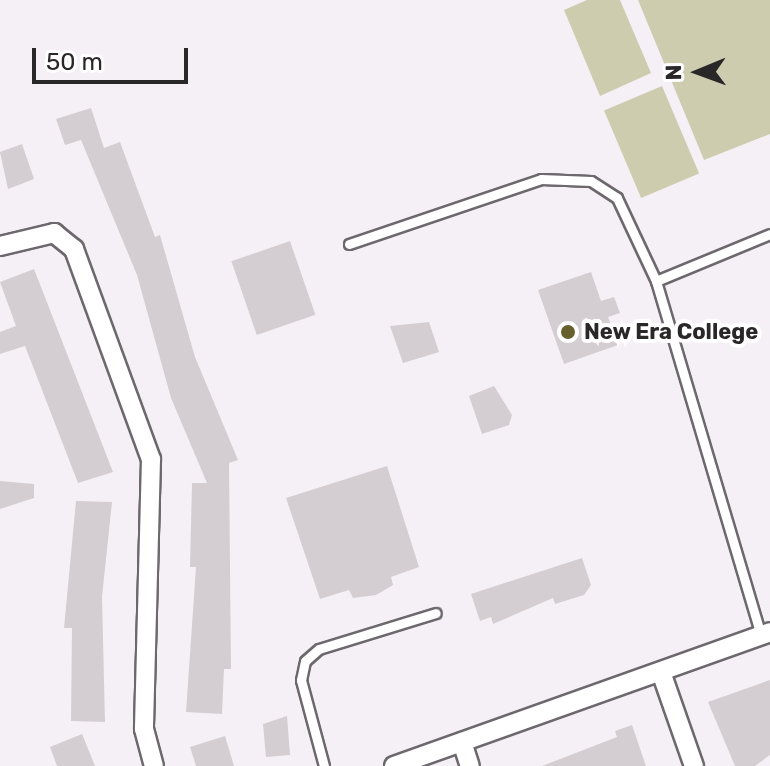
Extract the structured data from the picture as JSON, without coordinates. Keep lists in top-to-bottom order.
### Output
{
  "places": ["New Era College"],
  "scale_bar": "50 m",
  "north": "left"
}
